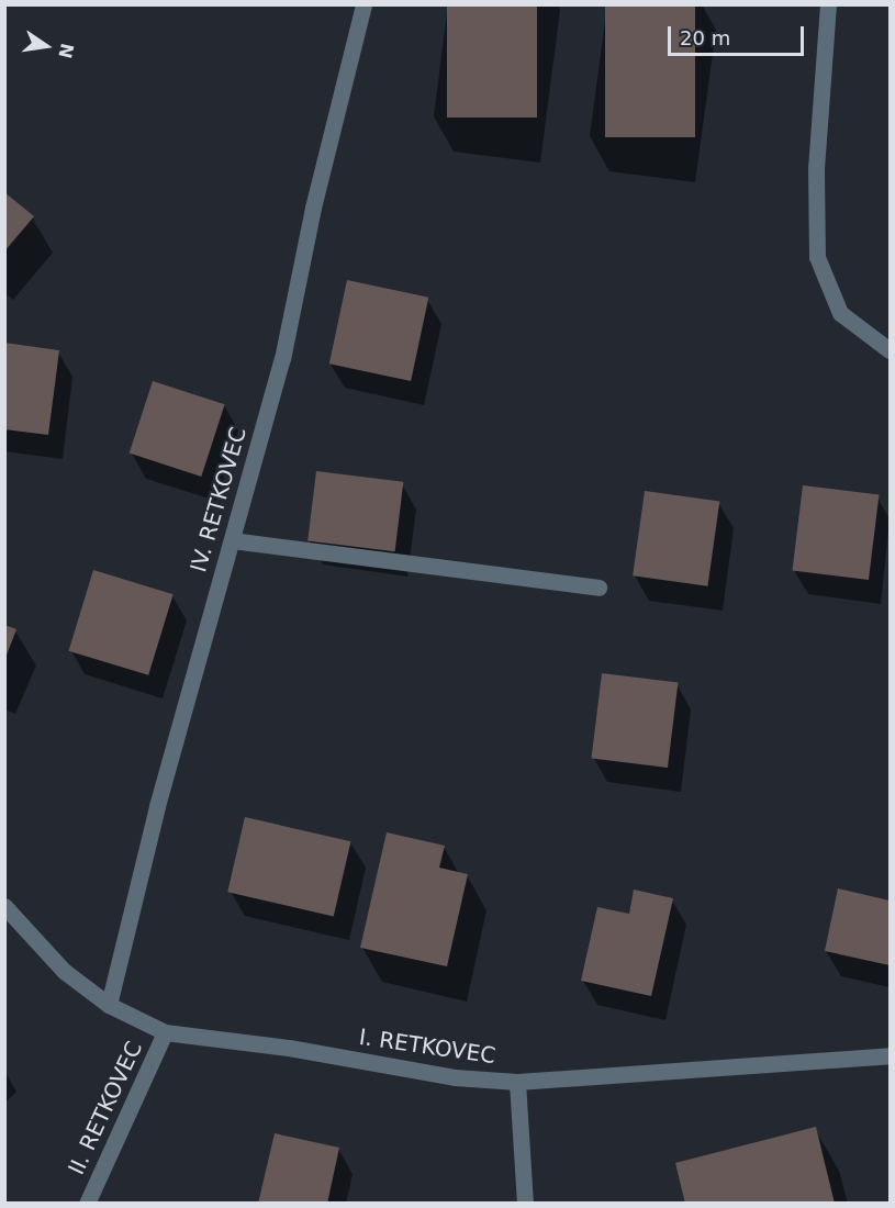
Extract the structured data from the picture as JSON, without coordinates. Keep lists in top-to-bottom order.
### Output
{
  "streets": {
    "street": ["IV. RETKOVEC", "I. RETKOVEC", "II. RETKOVEC"]
  },
  "crossings": [
    ["IV. RETKOVEC", "I. RETKOVEC"],
    ["I. RETKOVEC", "II. RETKOVEC"]
  ],
  "scale_bar": "20 m",
  "north": "right"
}
